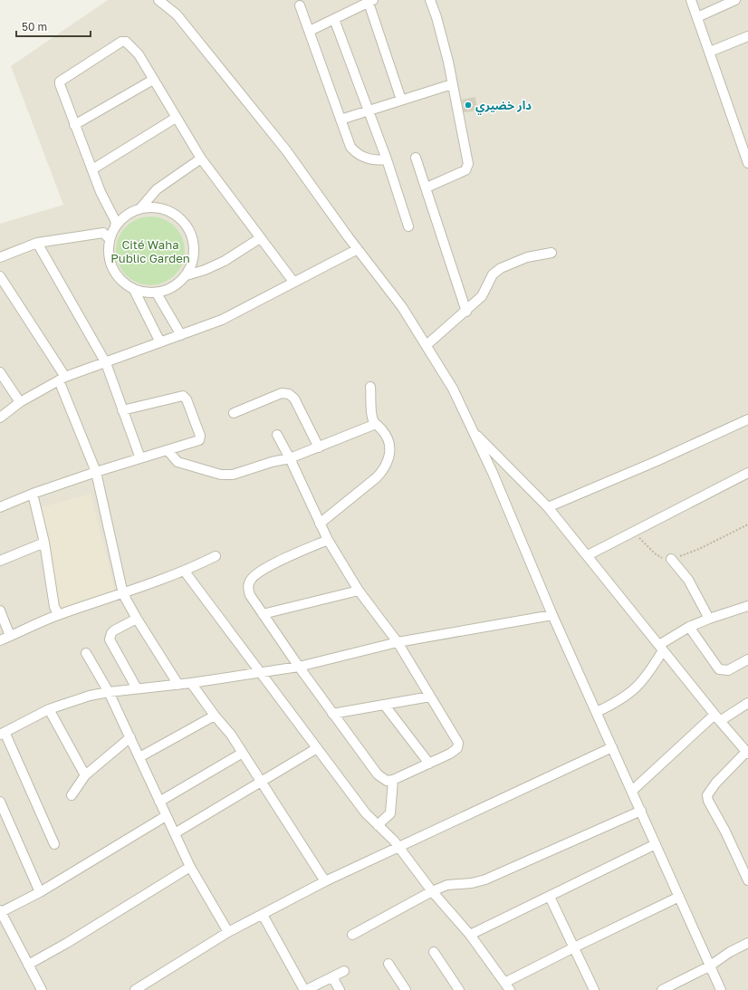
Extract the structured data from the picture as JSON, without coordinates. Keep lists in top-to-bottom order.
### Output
{
  "parks": ["Cité Waha Public Garden"],
  "places": ["دار خضيري"],
  "scale_bar": "50 m"
}
